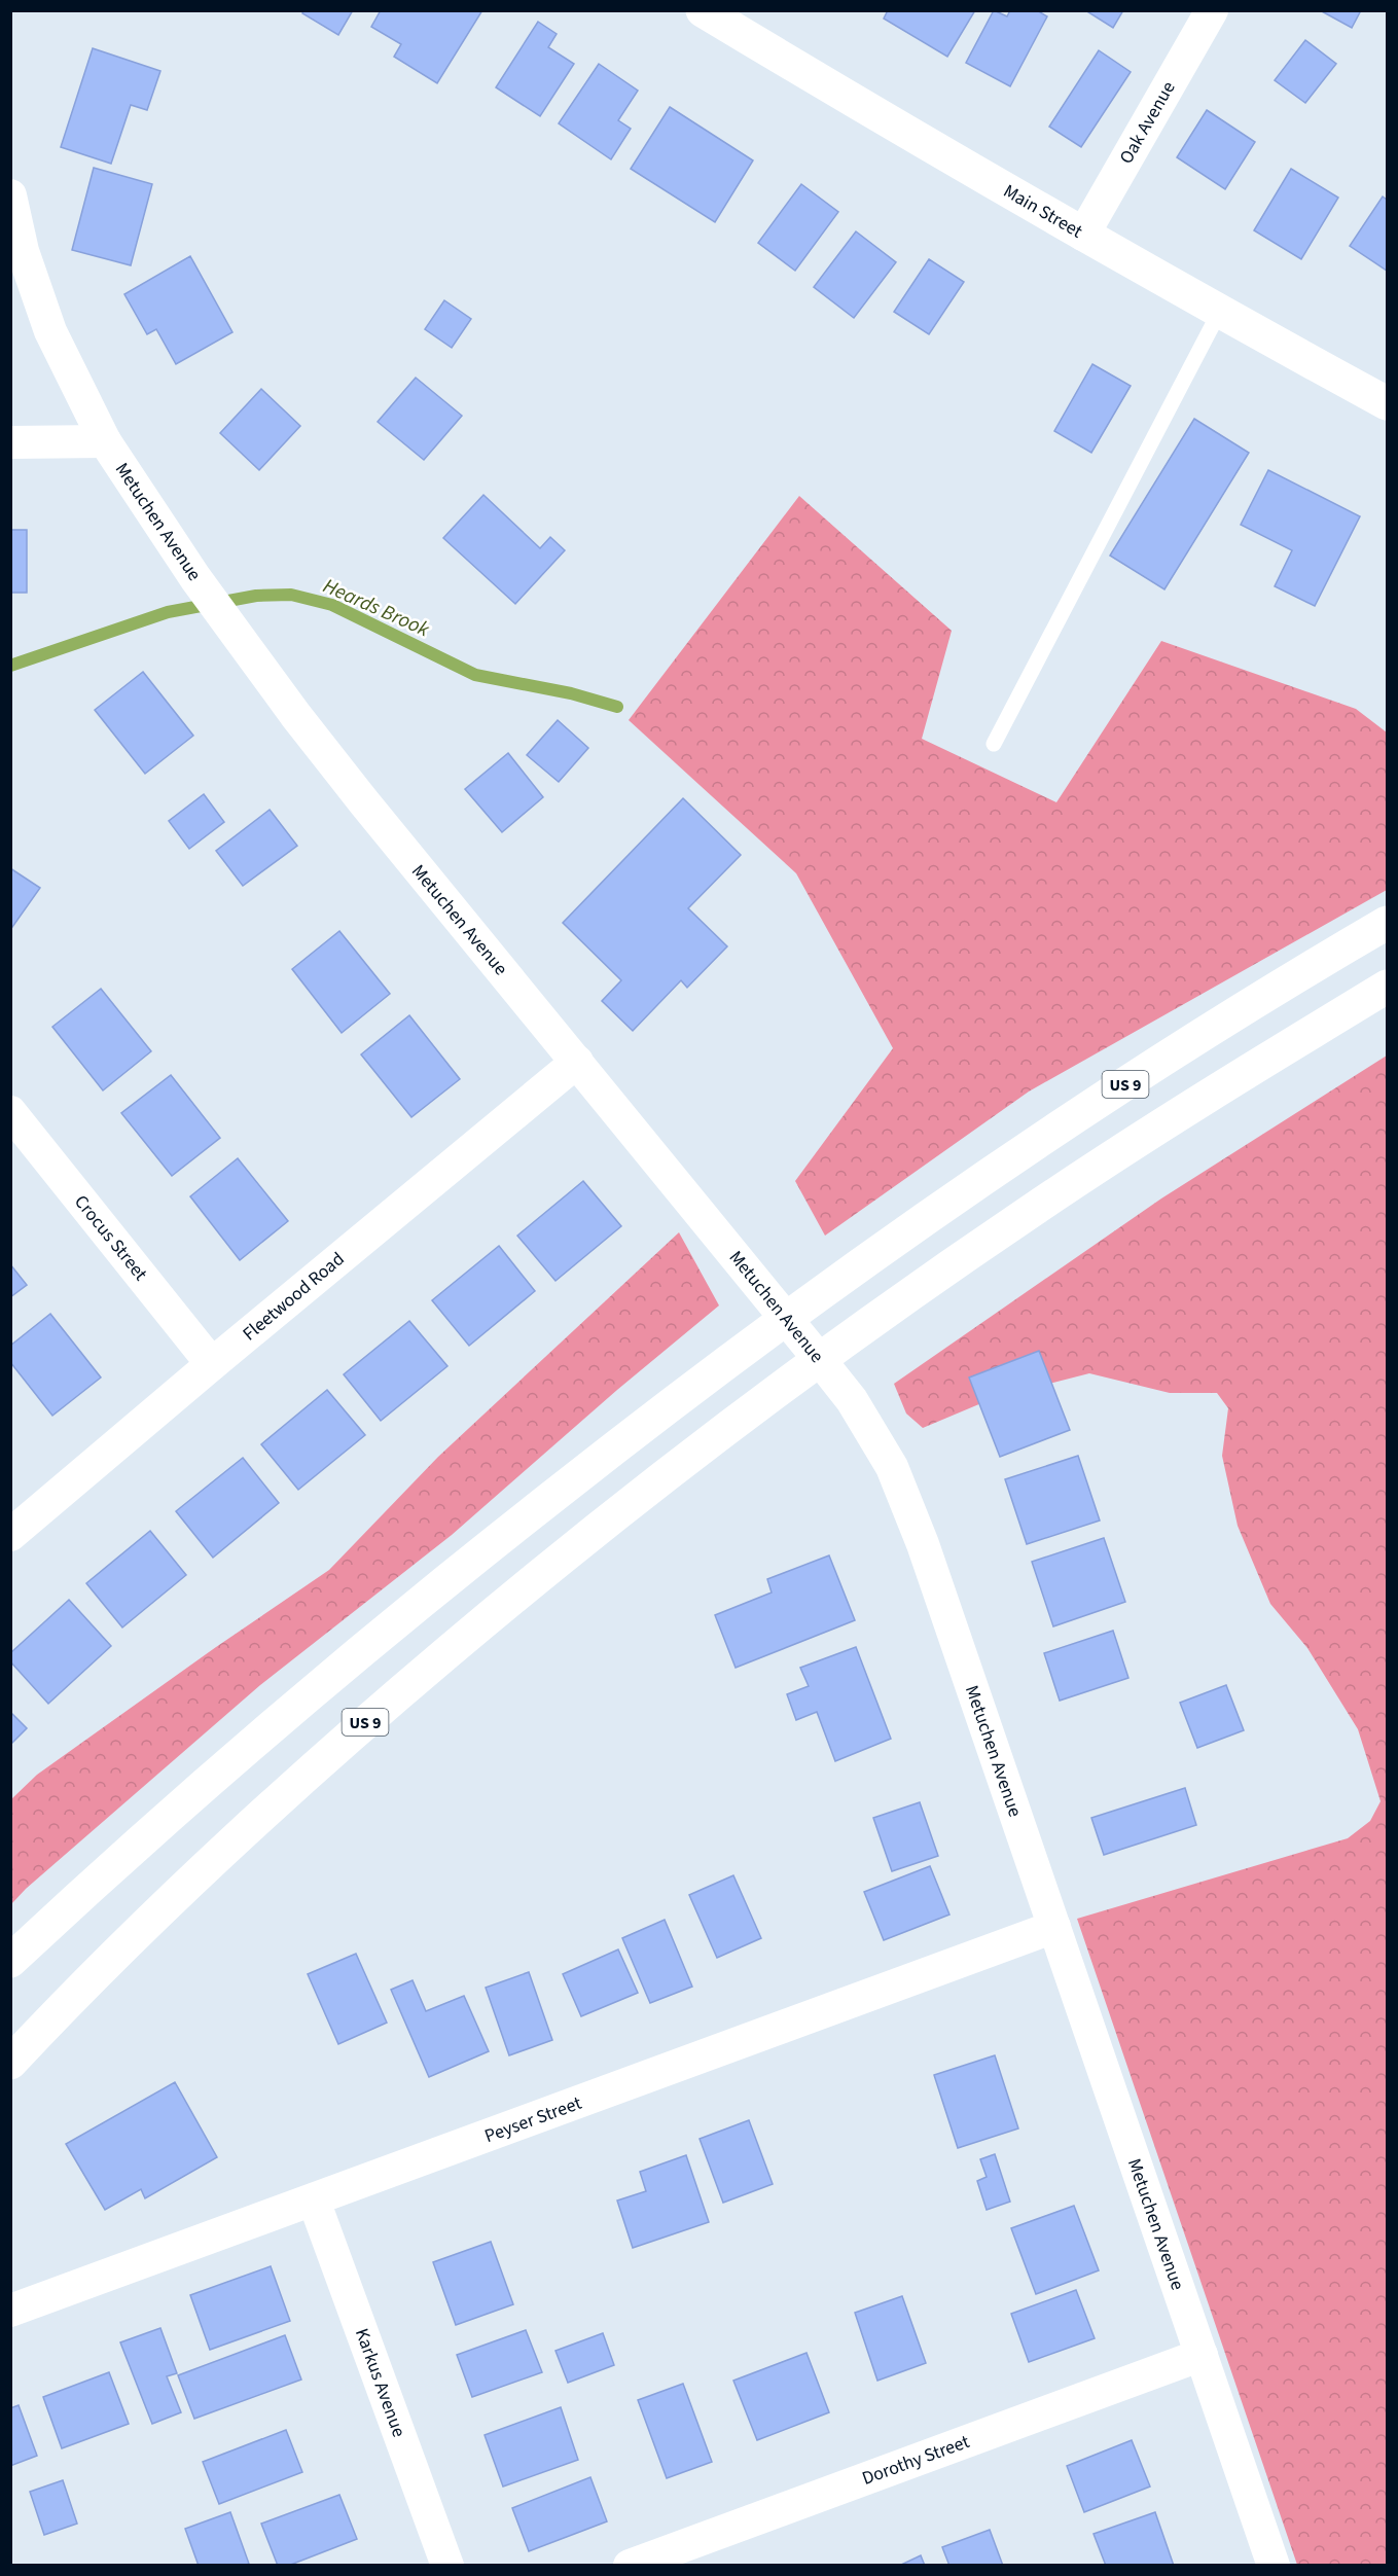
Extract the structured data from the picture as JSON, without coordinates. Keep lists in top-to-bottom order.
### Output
{
  "streets": {
    "main road": ["Main Street", "US 9"],
    "street": [
      "Oak Avenue",
      "Metuchen Avenue",
      "Crocus Street",
      "Fleetwood Road",
      "Peyser Street",
      "Karkus Avenue",
      "Dorothy Street"
    ]
  },
  "crossings": [
    ["Oak Avenue", "Main Street"],
    ["Metuchen Avenue", "Fleetwood Road"],
    ["Metuchen Avenue", "Peyser Street"],
    ["Metuchen Avenue", "Dorothy Street"],
    ["Crocus Street", "Fleetwood Road"],
    ["Peyser Street", "Karkus Avenue"]
  ],
  "water": ["Heards Brook"]
}
